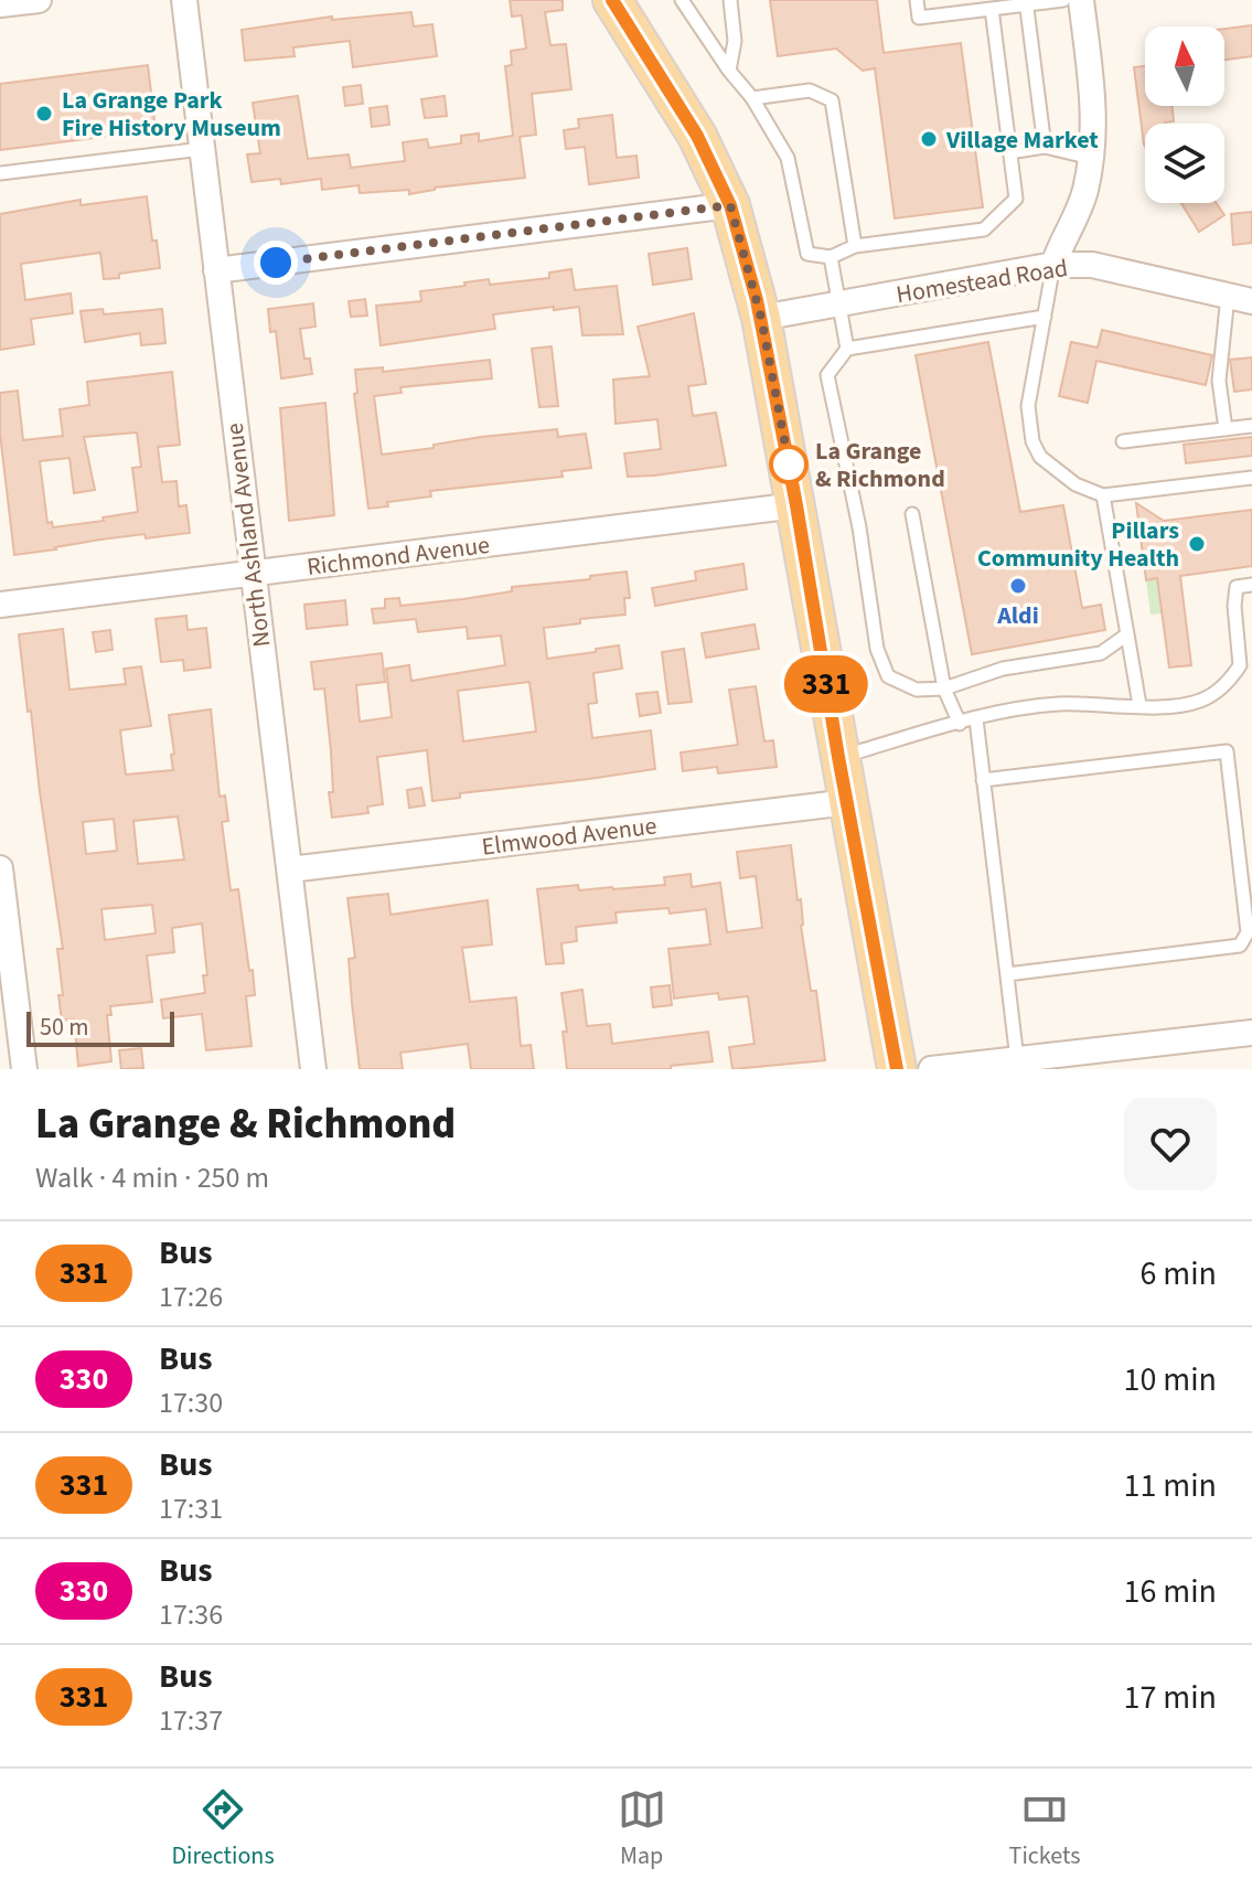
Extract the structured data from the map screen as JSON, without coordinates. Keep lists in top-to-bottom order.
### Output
{
  "streets": {
    "street": [
      "Homestead Road",
      "North Ashland Avenue",
      "Richmond Avenue",
      "Elmwood Avenue"
    ]
  },
  "crossings": [
    ["North Ashland Avenue", "Richmond Avenue"],
    ["North Ashland Avenue", "Elmwood Avenue"]
  ],
  "places": [
    "La Grange Park Fire History Museum",
    "Village Market",
    "La Grange & Richmond",
    "Pillars Community Health",
    "Aldi"
  ],
  "lines": ["bus line 331"],
  "scale_bar": "50 m",
  "north": "top",
  "page": {
    "on_map": "331",
    "scale": "50 m",
    "heading": ["La Grange & Richmond", "Walk · 4 min · 250 m"],
    "list": [
      {
        "mark": "331",
        "name": "Bus",
        "note": "17:26",
        "value": "6 min"
      },
      {
        "mark": "330",
        "name": "Bus",
        "note": "17:30",
        "value": "10 min"
      },
      {
        "mark": "331",
        "name": "Bus",
        "note": "17:31",
        "value": "11 min"
      },
      {
        "mark": "330",
        "name": "Bus",
        "note": "17:36",
        "value": "16 min"
      },
      {
        "mark": "331",
        "name": "Bus",
        "note": "17:37",
        "value": "17 min"
      }
    ],
    "tabs": ["Directions", "Map", "Tickets"]
  }
}
